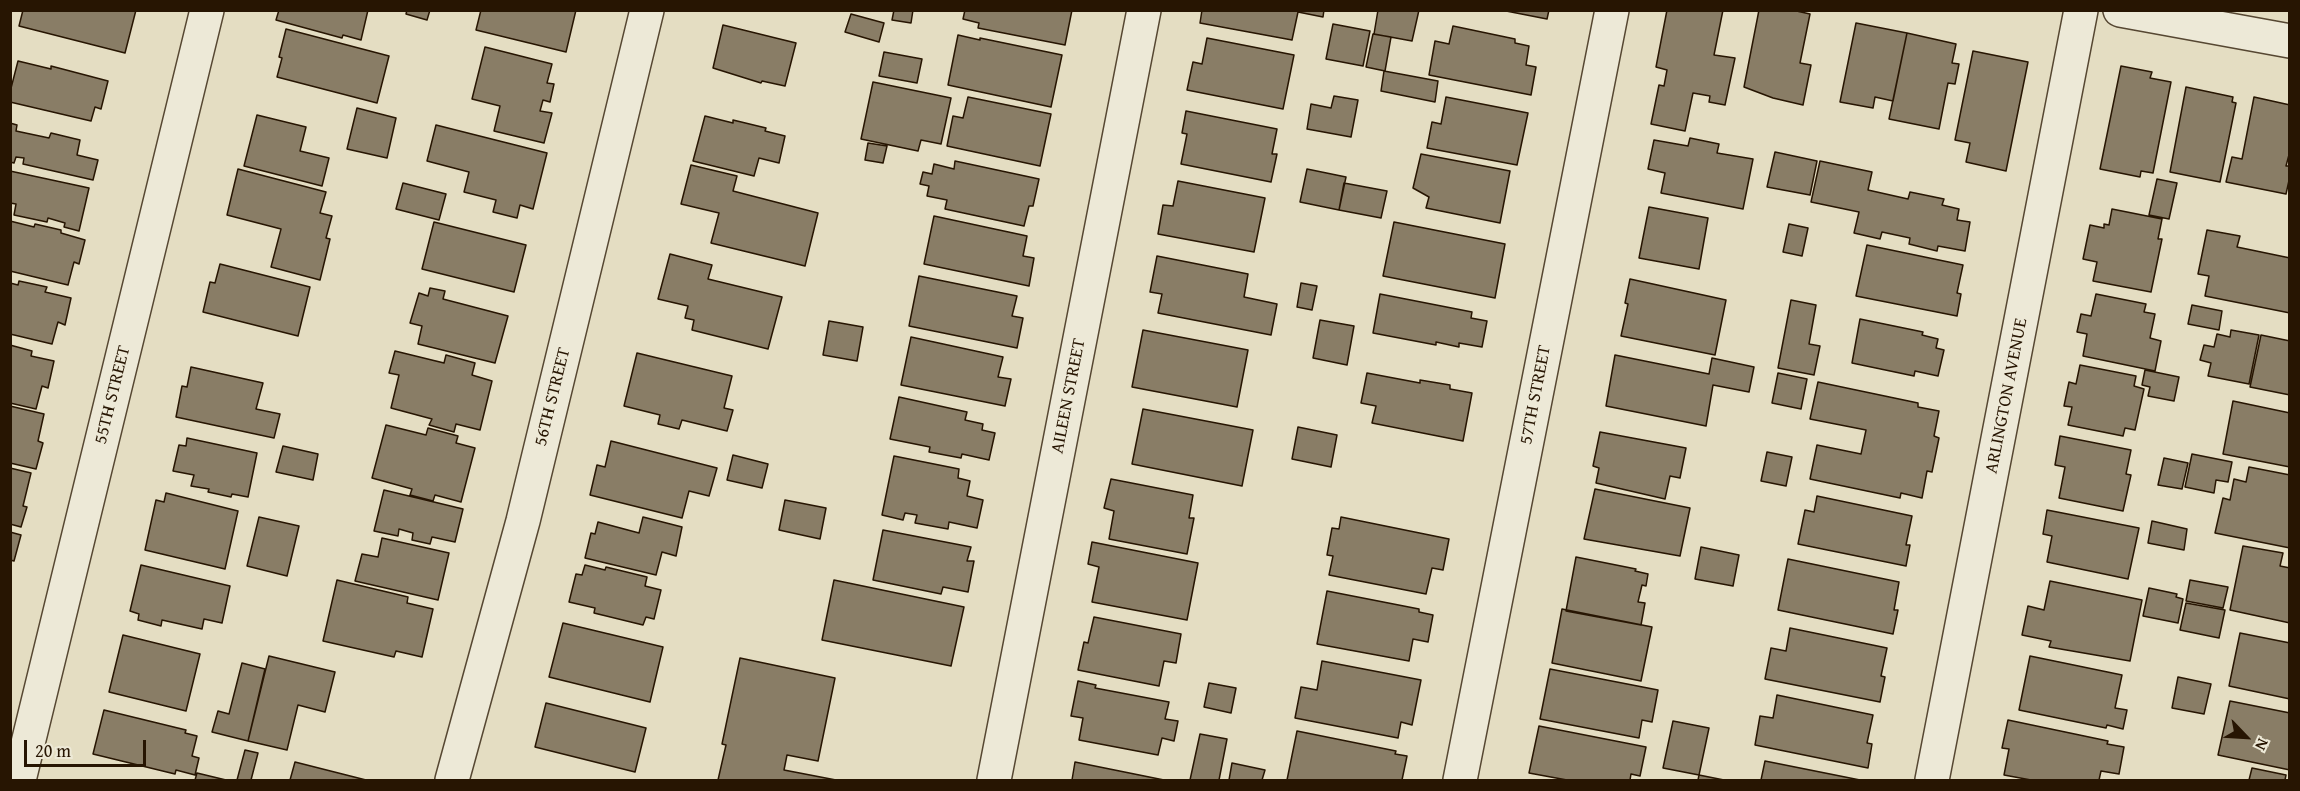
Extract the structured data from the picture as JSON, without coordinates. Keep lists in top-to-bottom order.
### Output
{
  "streets": {
    "street": [
      "55TH STREET",
      "57TH STREET",
      "AILEEN STREET",
      "ARLINGTON AVENUE",
      "56TH STREET"
    ]
  },
  "scale_bar": "20 m",
  "north": "bottom right"
}
